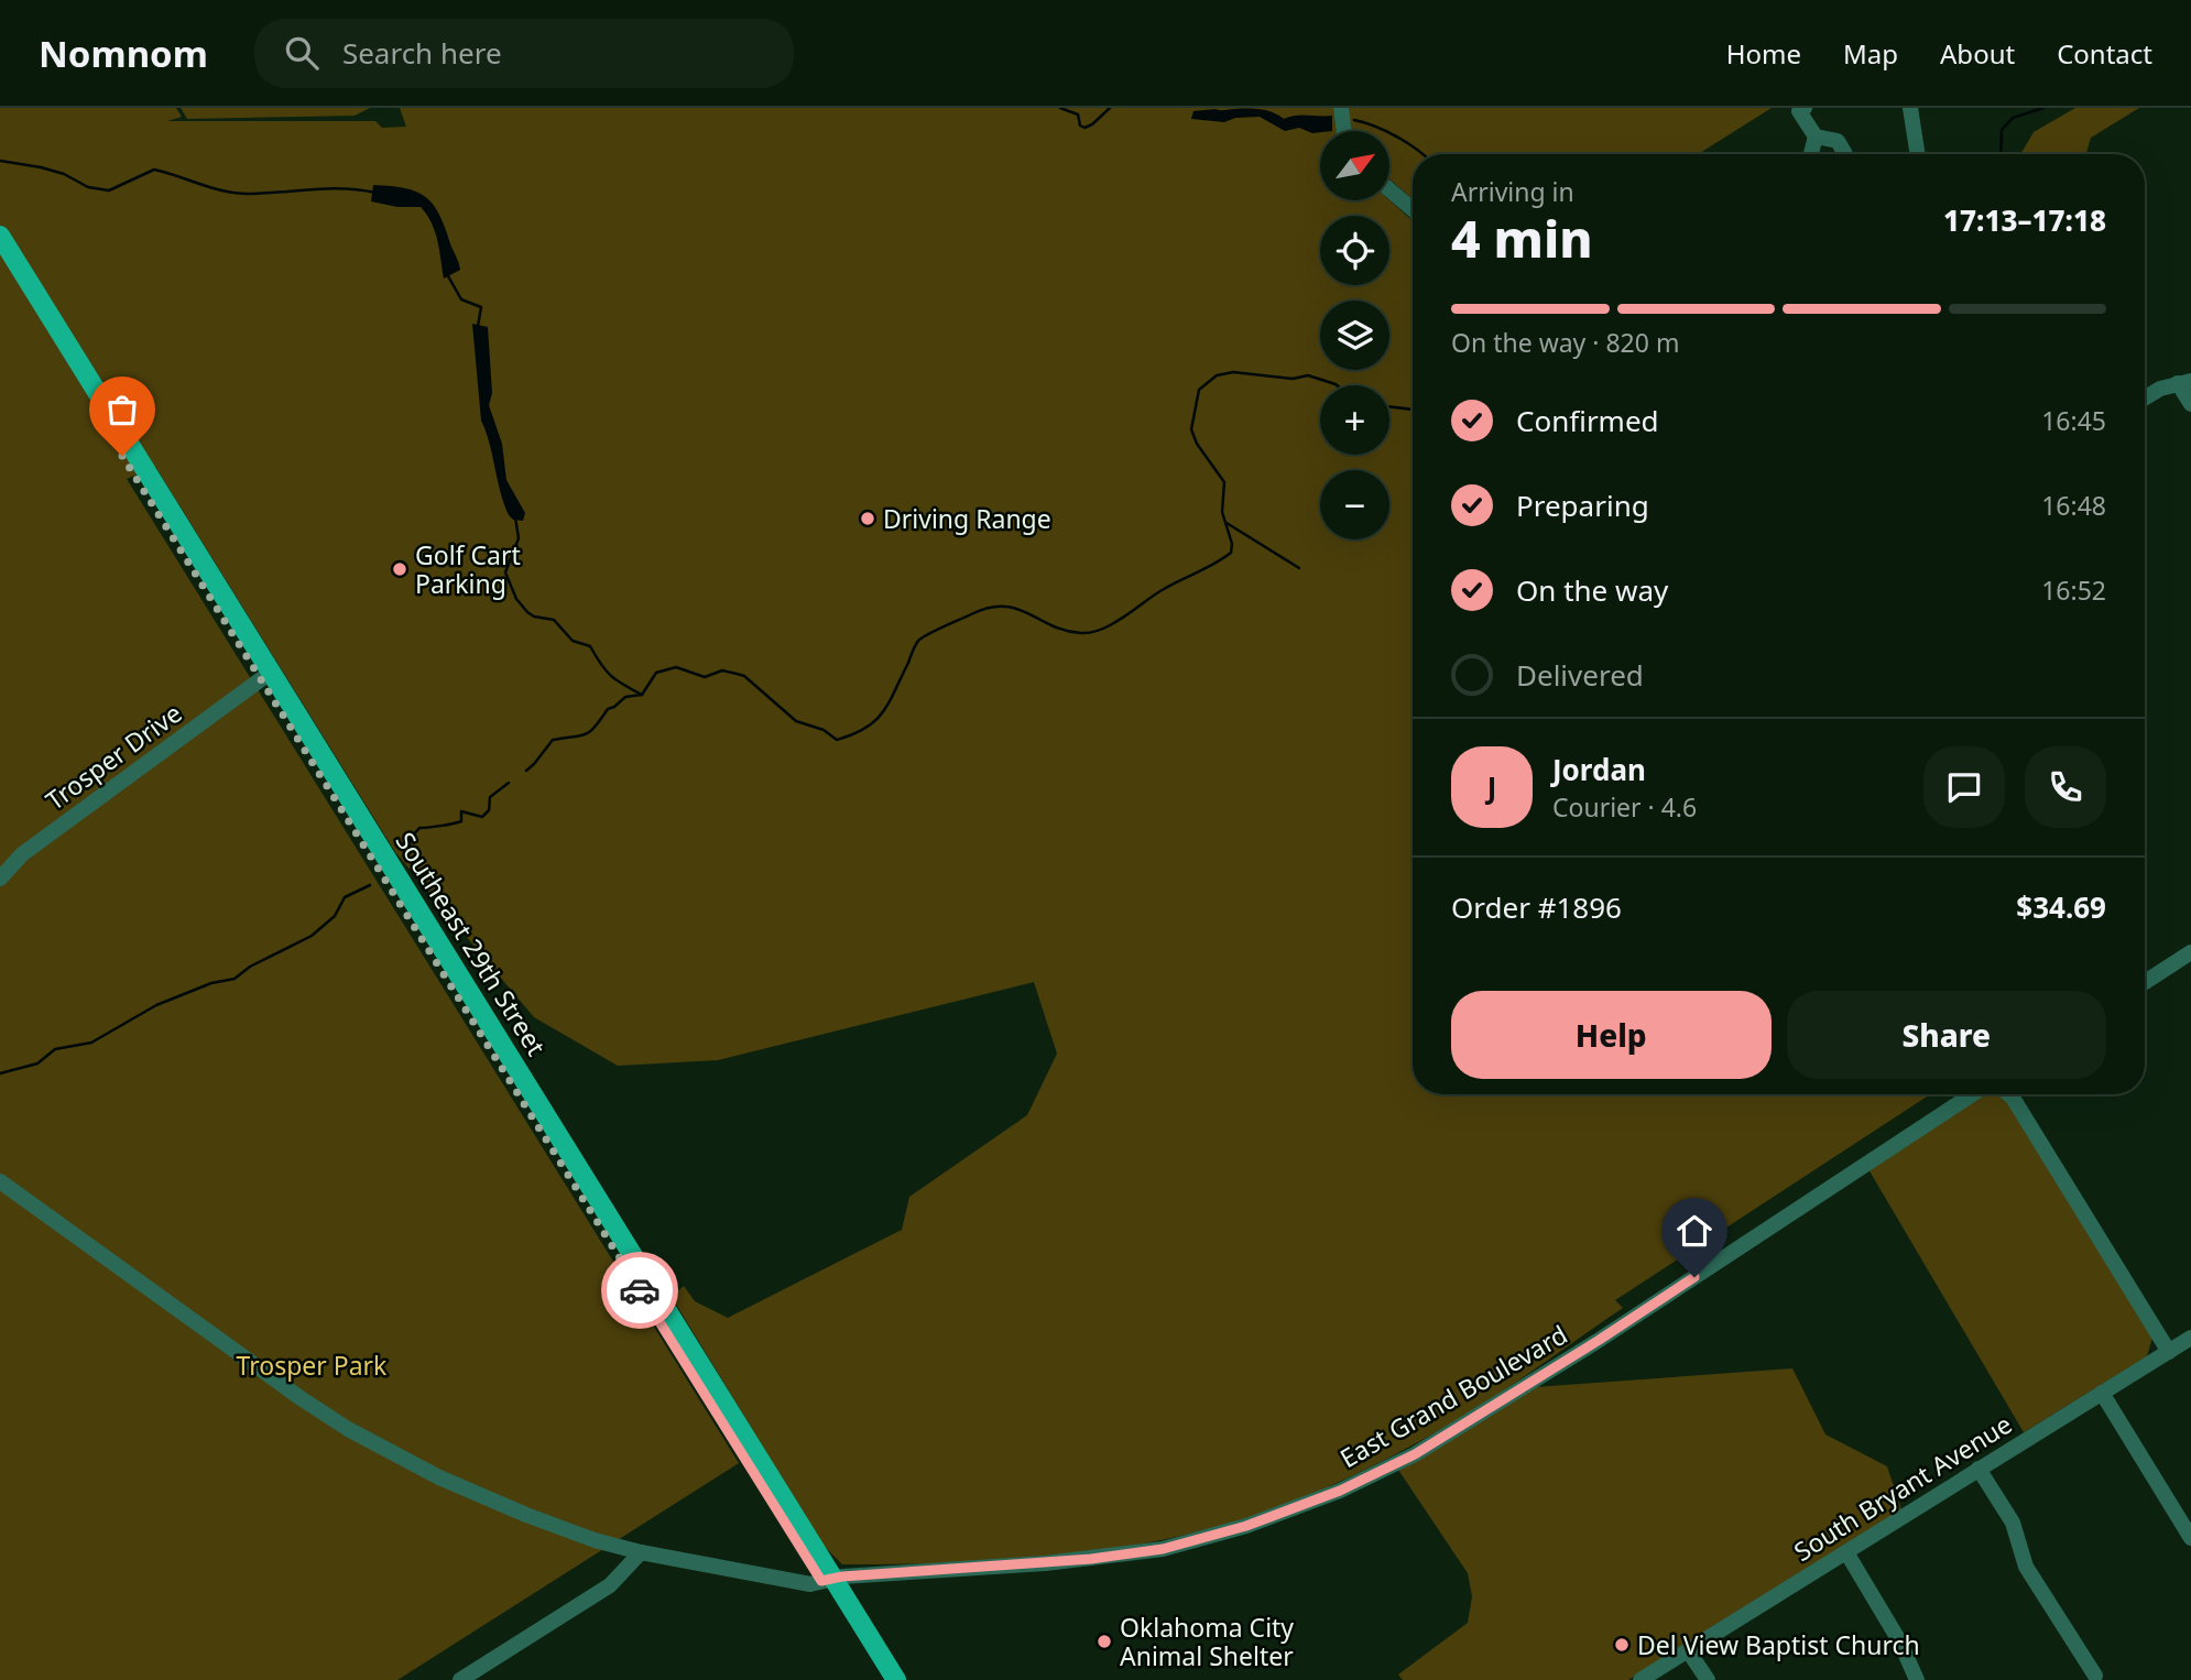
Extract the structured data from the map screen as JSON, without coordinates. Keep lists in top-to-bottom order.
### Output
{
  "streets": {
    "main road": ["Southeast 29th Street"],
    "street": ["Trosper Drive", "East Grand Boulevard", "South Bryant Avenue"]
  },
  "crossings": [
    ["Trosper Drive", "Southeast 29th Street"],
    ["Southeast 29th Street", "East Grand Boulevard"]
  ],
  "parks": ["Trosper Park"],
  "places": [
    "Driving Range",
    "Golf Cart Parking",
    "Oklahoma City Animal Shelter",
    "Del View Baptist Church"
  ],
  "north": "top right",
  "page": {
    "header": "Nomnom",
    "search": "Search here",
    "nav": [
      "Home",
      "Map",
      "About",
      "Contact"
    ],
    "map_buttons": ["+", "−"],
    "heading": ["4 min", "Arriving in", "17:13–17:18"],
    "panel": [
      "Jordan",
      "Courier · 4.6",
      "Order #1896",
      "$34.69"
    ],
    "bar": "On the way · 820 m",
    "list": [
      ["Confirmed", "16:45"],
      ["Preparing", "16:48"],
      ["On the way", "16:52"],
      "Delivered"
    ],
    "round": "J",
    "buttons": ["Help", "Share"]
  }
}
